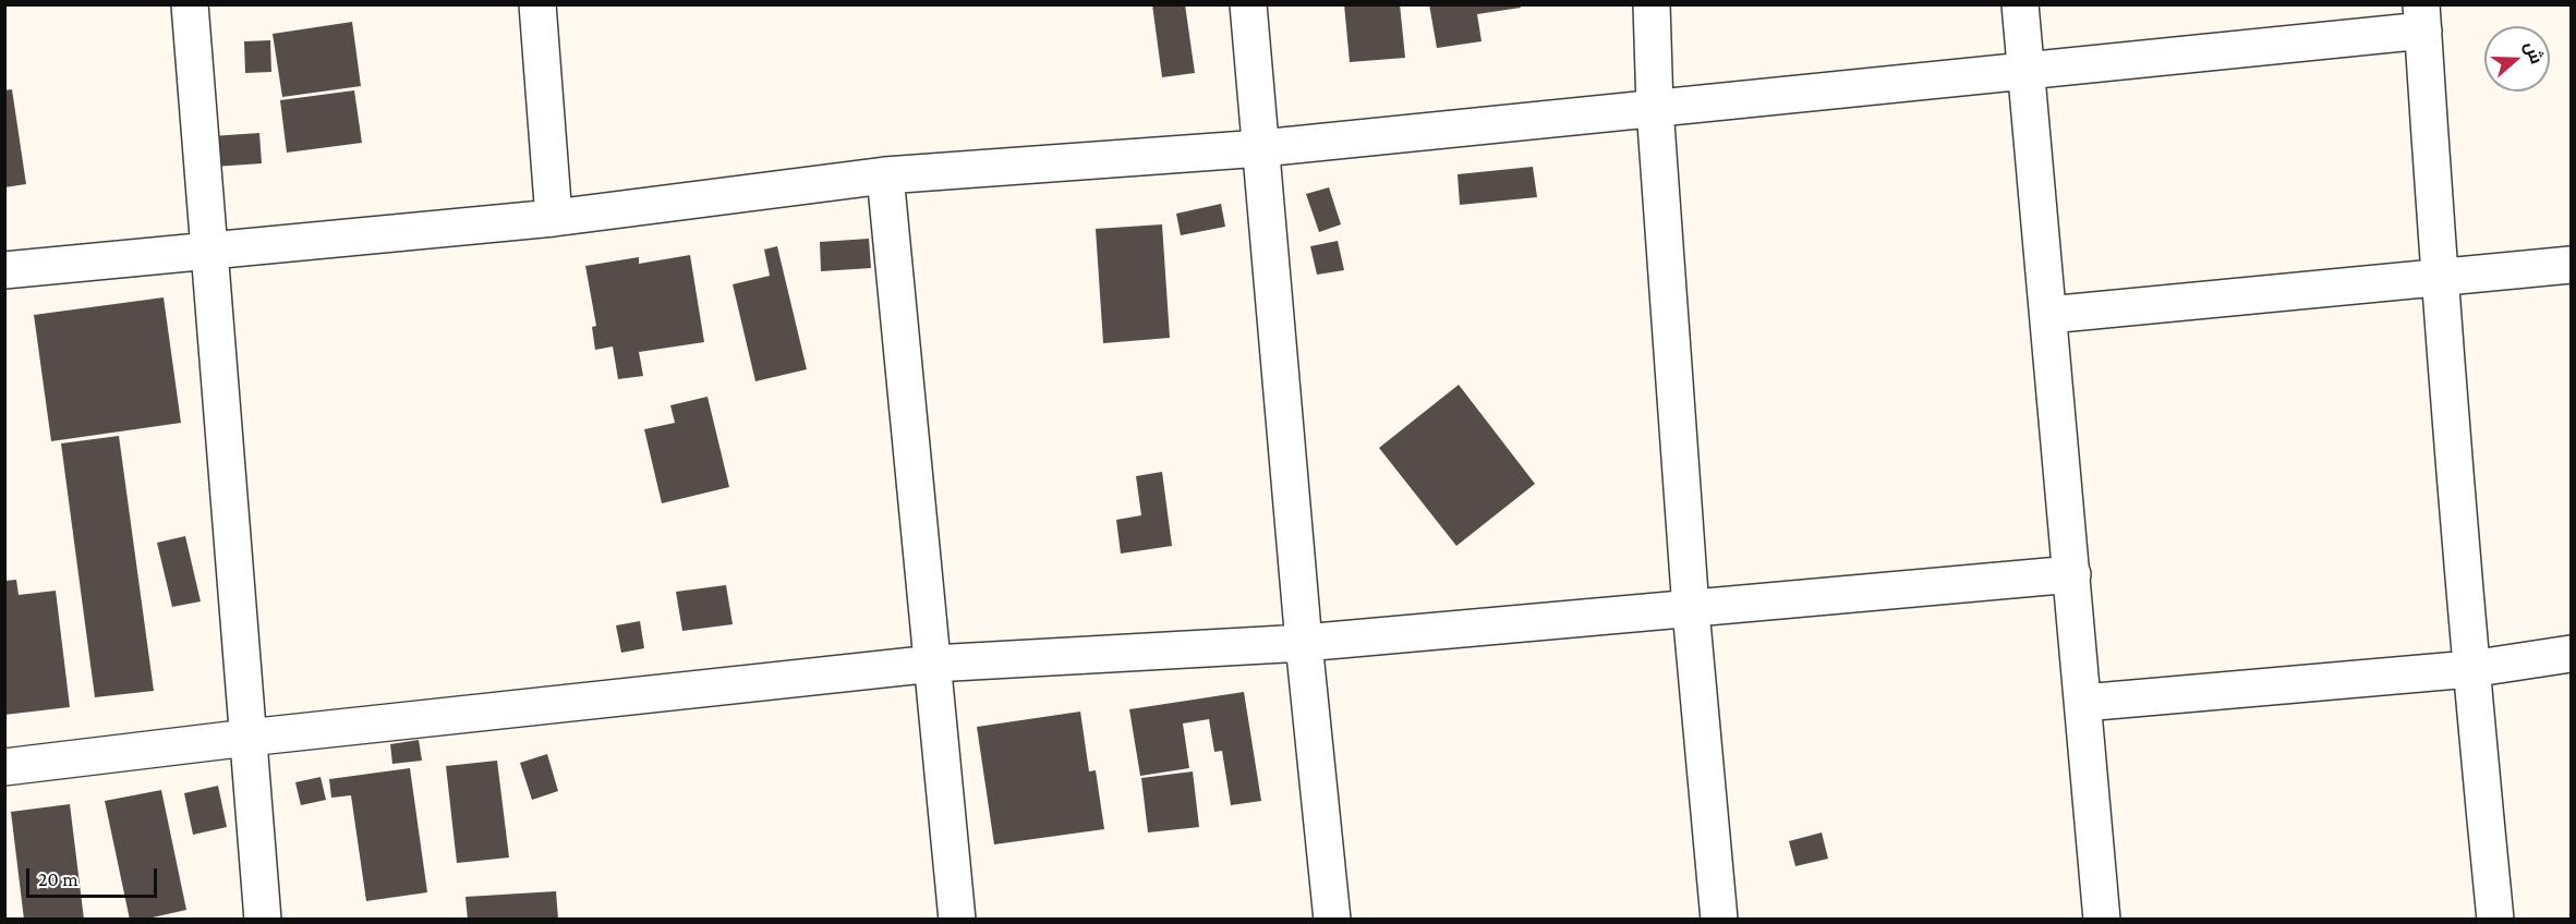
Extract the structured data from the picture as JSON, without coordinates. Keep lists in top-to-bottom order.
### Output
{
  "scale_bar": "20 m",
  "north": "right"
}
